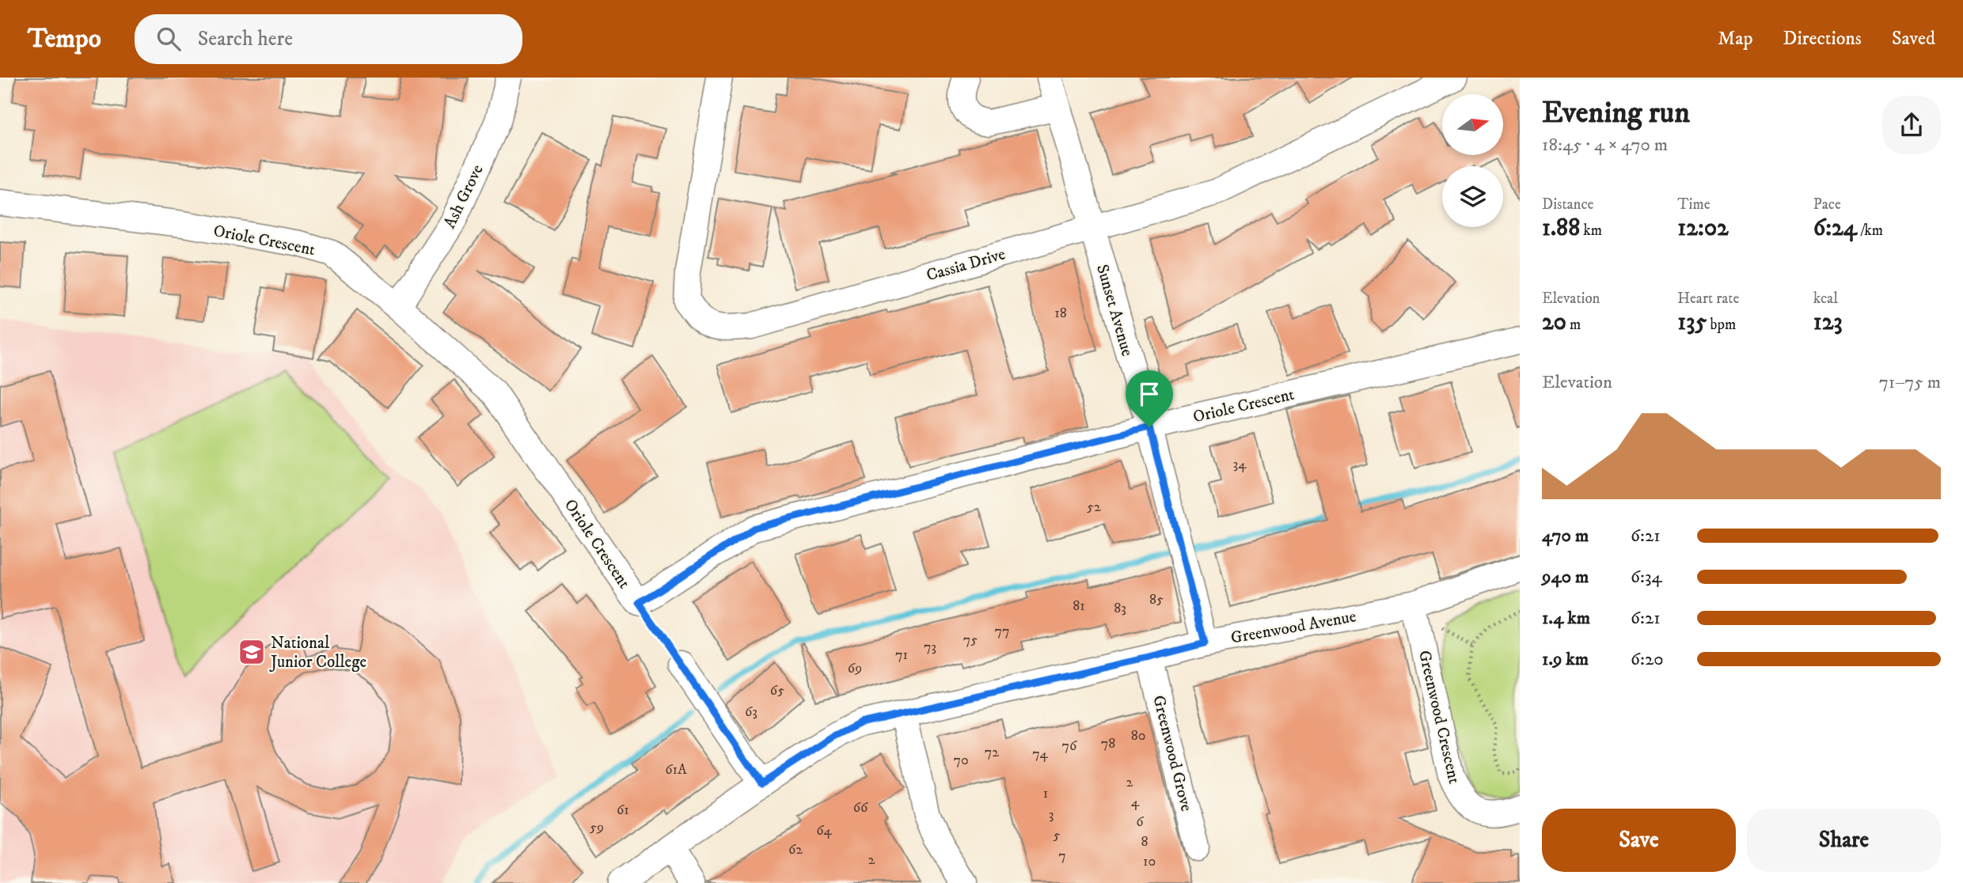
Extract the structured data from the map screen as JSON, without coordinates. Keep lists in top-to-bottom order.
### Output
{
  "streets": {
    "street": [
      "Ash Grove",
      "Oriole Crescent",
      "Cassia Drive",
      "Sunset Avenue",
      "Greenwood Avenue",
      "Greenwood Crescent",
      "Greenwood Grove"
    ]
  },
  "crossings": [
    ["Ash Grove", "Oriole Crescent"],
    ["Oriole Crescent", "Sunset Avenue"],
    ["Cassia Drive", "Sunset Avenue"],
    ["Sunset Avenue", "Greenwood Avenue"],
    ["Greenwood Avenue", "Greenwood Crescent"],
    ["Greenwood Avenue", "Greenwood Grove"]
  ],
  "places": {
    "school or university": ["National Junior College"]
  },
  "house_numbers": [
    "18",
    "34",
    "52",
    "85",
    "81",
    "83",
    "77",
    "75",
    "73",
    "71",
    "69",
    "65",
    "63",
    "80",
    "78",
    "76",
    "72",
    "74",
    "70",
    "61A",
    "2",
    "1",
    "4",
    "66",
    "61",
    "3",
    "6",
    "59",
    "64",
    "5",
    "8",
    "62",
    "7",
    "2",
    "10"
  ],
  "north": "right",
  "page": {
    "header": "Tempo",
    "search": "Search here",
    "nav": ["Map", "Directions", "Saved"],
    "heading": ["Evening run", "18:45 · 4 × 470 m"],
    "stats": [
      ["Distance", "1.88 km"],
      ["Time", "12:02"],
      ["Pace", "6:24 /km"],
      ["Elevation", "20 m"],
      ["Heart rate", "135 bpm"],
      ["kcal", "123"]
    ],
    "chart": ["Elevation", "71–75 m"],
    "list": [
      {
        "name": "470 m",
        "note": "6:21"
      },
      {
        "name": "940 m",
        "note": "6:34"
      },
      {
        "name": "1.4 km",
        "note": "6:21"
      },
      {
        "name": "1.9 km",
        "note": "6:20"
      }
    ],
    "buttons": ["Save", "Share"]
  }
}
